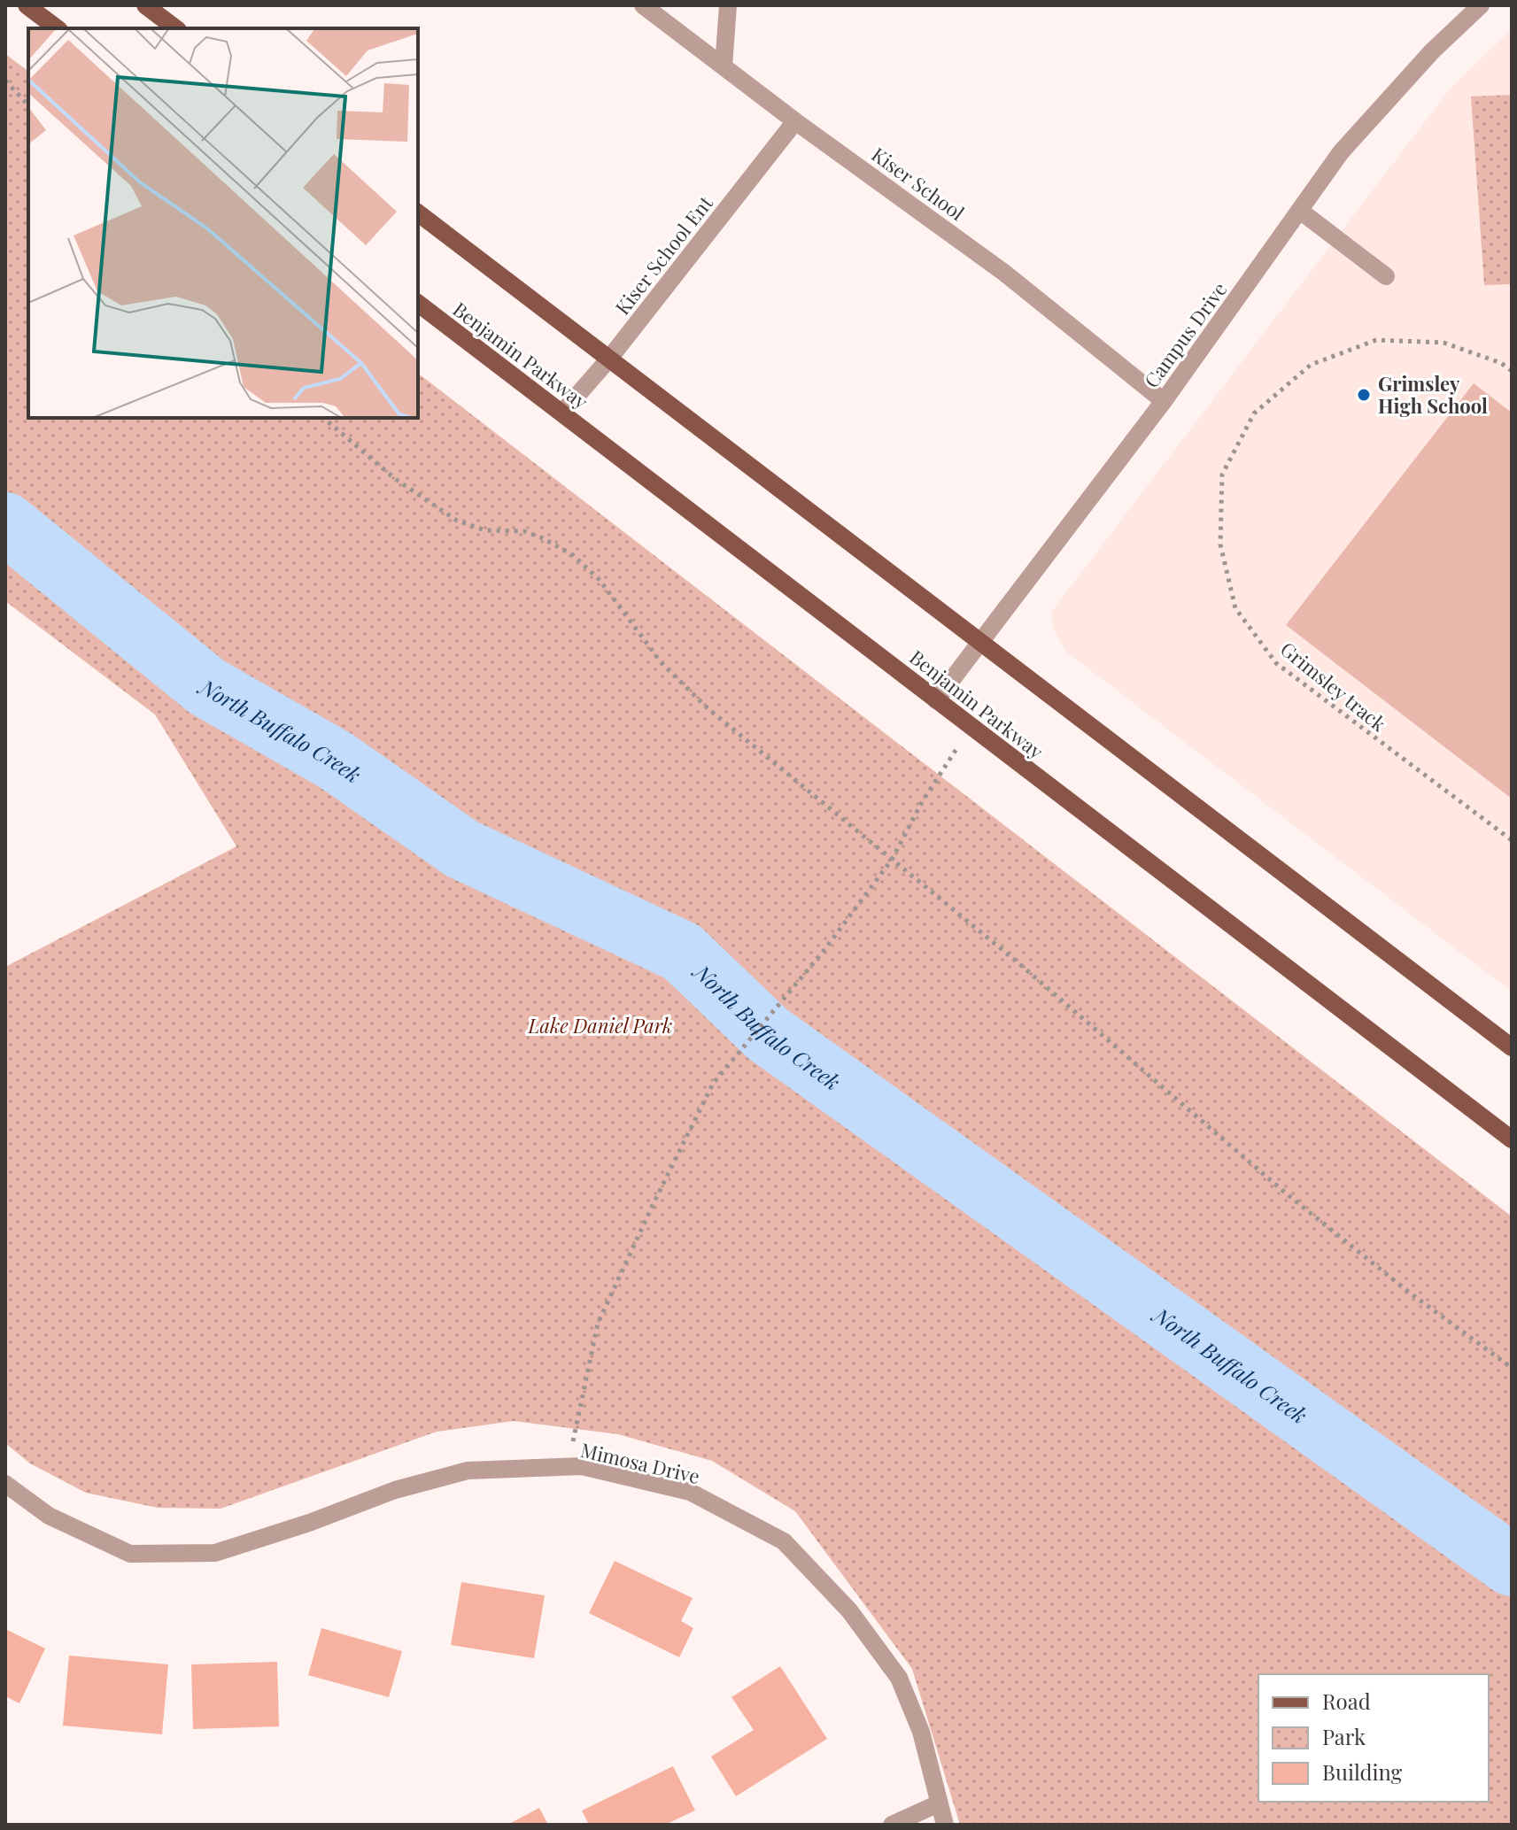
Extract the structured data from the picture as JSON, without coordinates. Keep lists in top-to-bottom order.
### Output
{
  "streets": {
    "main road": ["Benjamin Parkway"],
    "street": [
      "Kiser School",
      "Kiser School Ent",
      "Campus Drive",
      "Mimosa Drive"
    ],
    "path": ["Grimsley track"]
  },
  "crossings": [
    ["Kiser School", "Kiser School Ent"],
    ["Kiser School", "Campus Drive"],
    ["Kiser School Ent", "Benjamin Parkway"],
    ["Campus Drive", "Benjamin Parkway"]
  ],
  "water": ["North Buffalo Creek"],
  "parks": ["Lake Daniel Park"],
  "places": ["Grimsley High School"],
  "legend": ["Road", "Park", "Building"]
}
